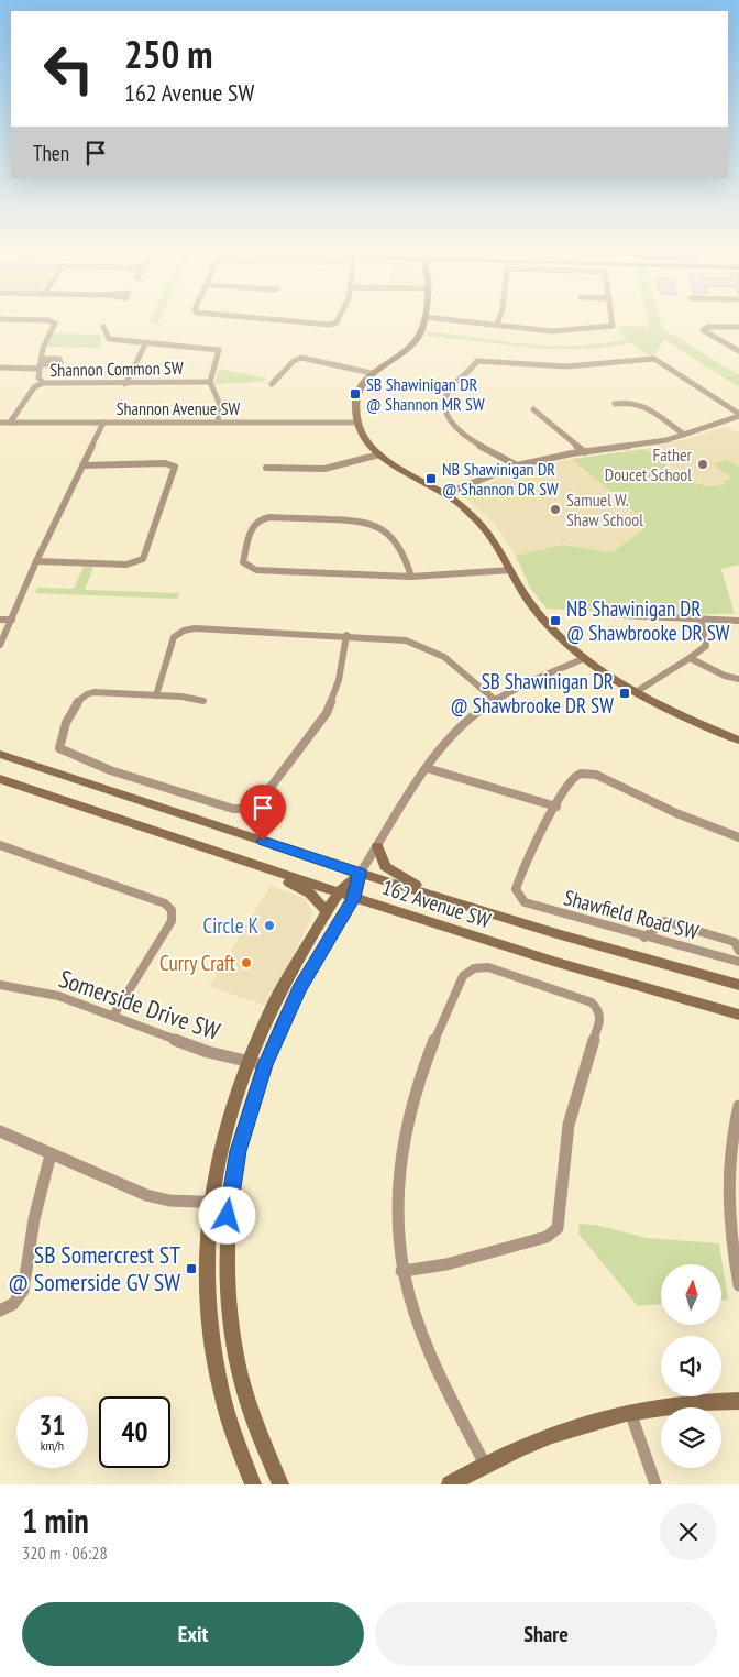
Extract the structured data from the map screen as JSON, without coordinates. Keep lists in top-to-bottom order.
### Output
{
  "streets": {
    "main road": ["162 Avenue SW"],
    "street": [
      "Shannon Common SW",
      "Shannon Avenue SW",
      "Shawfield Road SW",
      "Somerside Drive SW"
    ]
  },
  "crossings": [
    ["Shannon Common SW", "Shannon Avenue SW"]
  ],
  "places": {
    "transit": [
      "SB Shawinigan DR @ Shannon MR SW",
      "NB Shawinigan DR @ Shannon DR SW",
      "NB Shawinigan DR @ Shawbrooke DR SW",
      "SB Shawinigan DR @ Shawbrooke DR SW",
      "SB Somercrest ST @ Somerside GV SW"
    ],
    "other": [
      "Father Doucet School",
      "Samuel W. Shaw School",
      "Circle K",
      "Curry Craft"
    ]
  },
  "north": "top",
  "page": {
    "turn": ["250 m", "162 Avenue SW"],
    "then": "Then",
    "speed": "31 km/h",
    "limit": "40",
    "heading": ["1 min", "320 m · 06:28"],
    "buttons": ["Exit", "Share"]
  }
}
